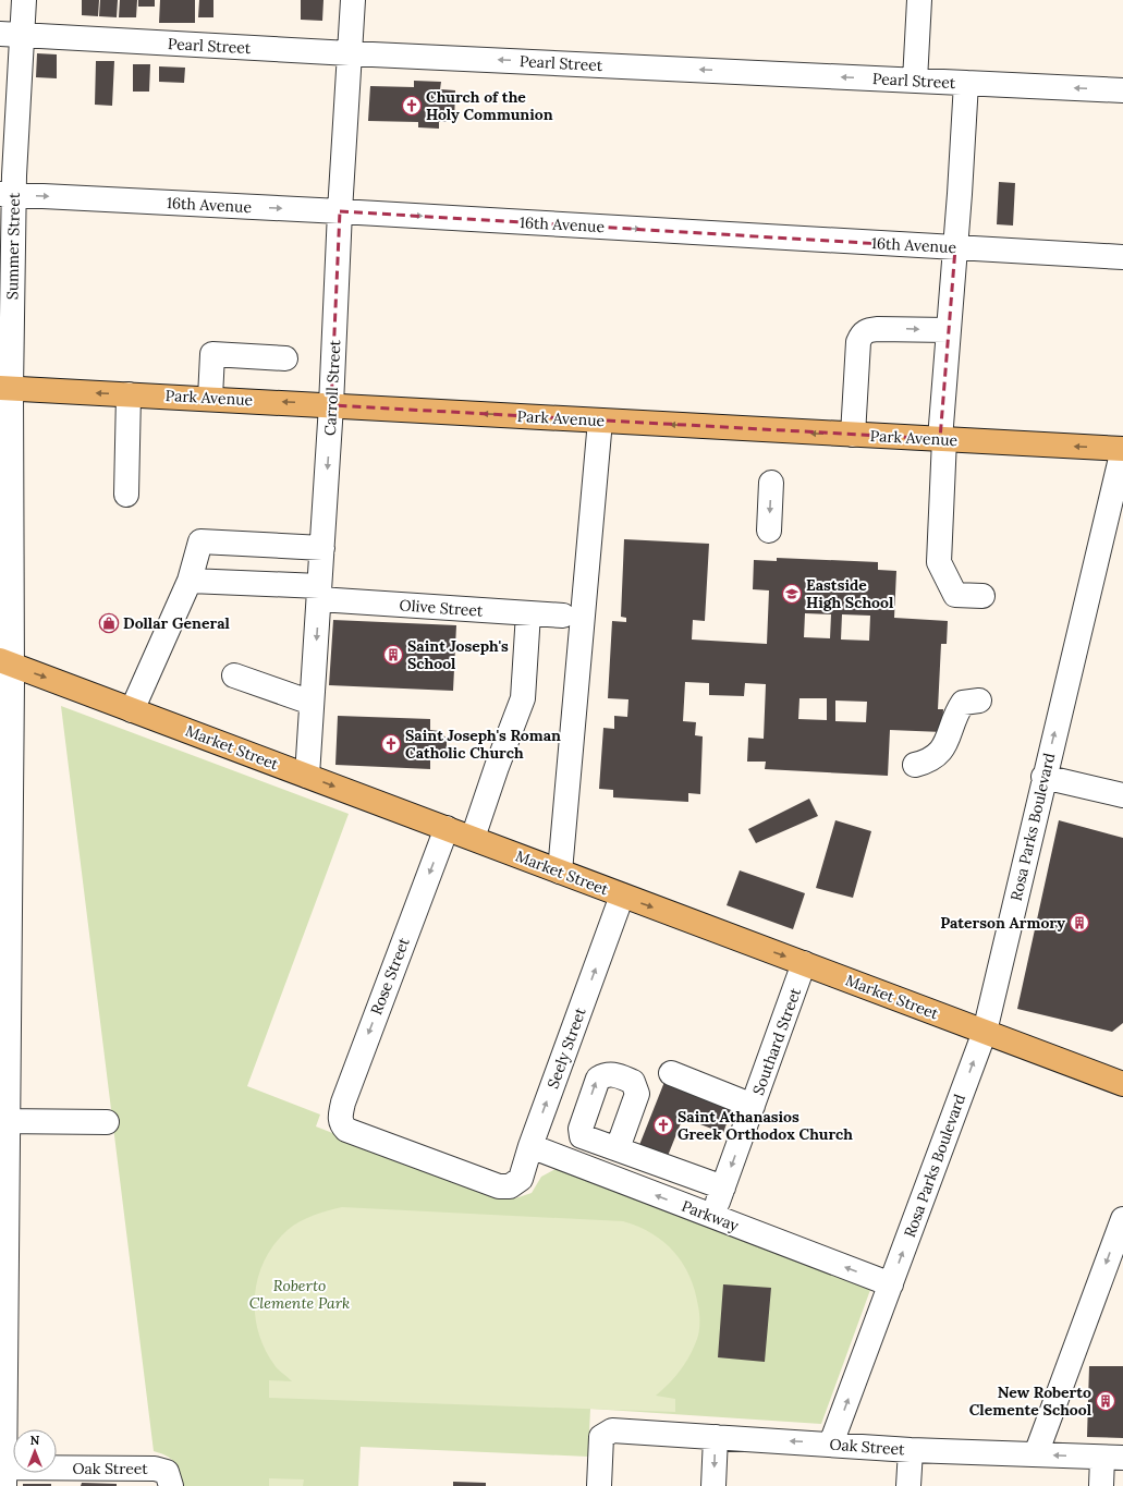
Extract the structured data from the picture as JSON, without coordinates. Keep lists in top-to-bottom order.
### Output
{
  "streets": {
    "main road": ["Park Avenue", "Market Street"],
    "street": [
      "Pearl Street",
      "16th Avenue",
      "Summer Street",
      "Carroll Street",
      "Olive Street",
      "Rosa Parks Boulevard",
      "Rose Street",
      "Southard Street",
      "Seely Street",
      "Parkway",
      "Oak Street"
    ]
  },
  "crossings": [
    ["Pearl Street", "Summer Street"],
    ["Pearl Street", "Carroll Street"],
    ["16th Avenue", "Summer Street"],
    ["16th Avenue", "Carroll Street"],
    ["Summer Street", "Park Avenue"],
    ["Summer Street", "Market Street"],
    ["Summer Street", "Oak Street"],
    ["Carroll Street", "Park Avenue"],
    ["Carroll Street", "Olive Street"],
    ["Carroll Street", "Market Street"],
    ["Park Avenue", "Rosa Parks Boulevard"],
    ["Market Street", "Rosa Parks Boulevard"],
    ["Market Street", "Rose Street"],
    ["Market Street", "Southard Street"],
    ["Market Street", "Seely Street"],
    ["Rosa Parks Boulevard", "Parkway"],
    ["Rosa Parks Boulevard", "Oak Street"],
    ["Rose Street", "Seely Street"],
    ["Southard Street", "Parkway"],
    ["Seely Street", "Parkway"]
  ],
  "one_way": [
    "Pearl Street",
    "16th Avenue",
    "Park Avenue",
    "Market Street",
    "Seely Street"
  ],
  "parks": ["Roberto Clemente Park"],
  "places": {
    "church": ["Church of the Holy Communion", "Saint Joseph's Roman Catholic Church", "Saint Athanasios Greek Orthodox Church"],
    "school or university": ["Eastside High School"],
    "shop": ["Dollar General"],
    "building": ["Saint Joseph's School", "Paterson Armory", "New Roberto Clemente School"]
  },
  "north": "top"
}
